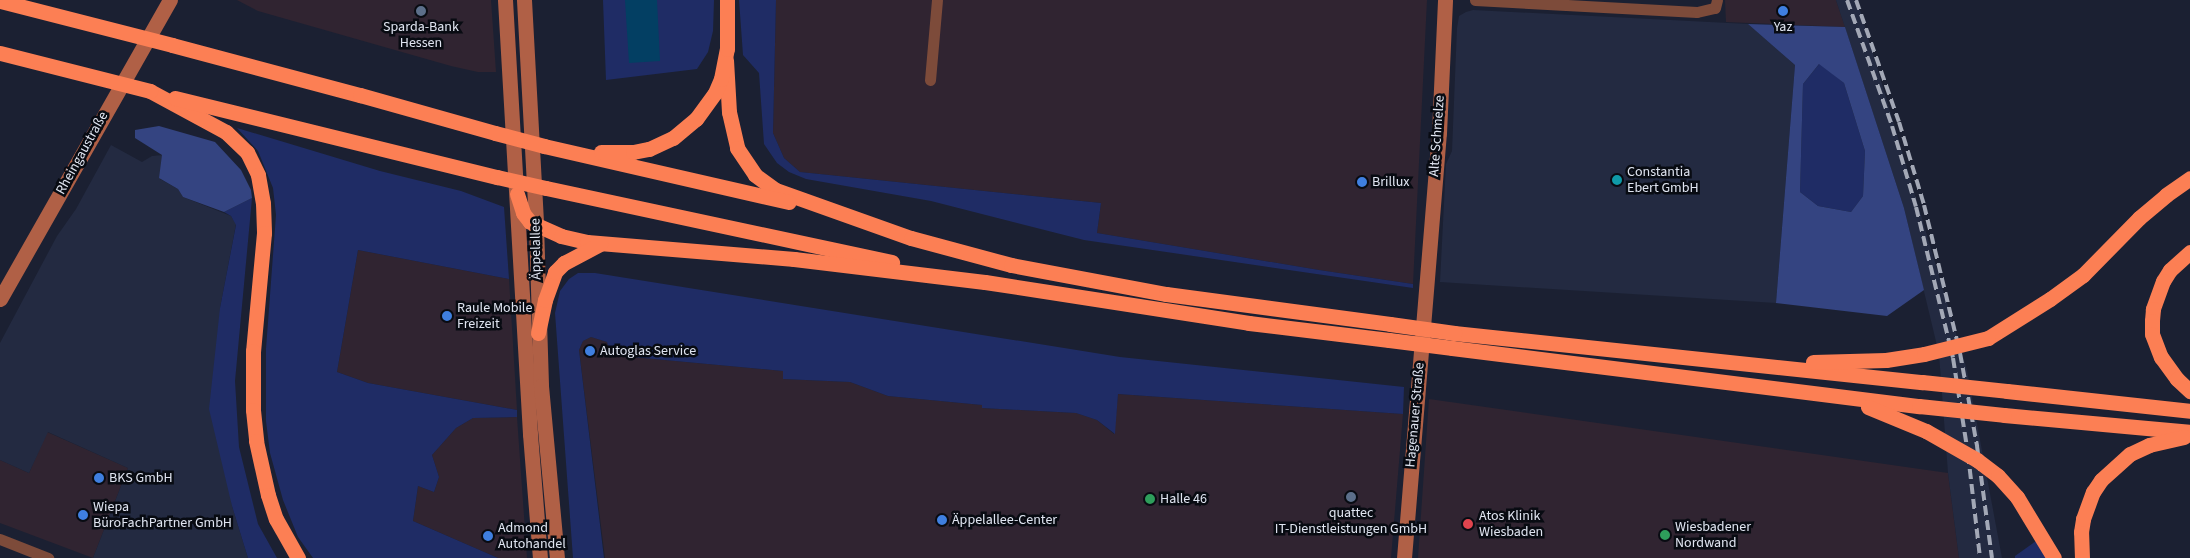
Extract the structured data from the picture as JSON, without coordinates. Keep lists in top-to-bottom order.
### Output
{
  "streets": {
    "main road": [
      "Alte Schmelze",
      "Rheingaustraße",
      "Äppelallee",
      "Hagenauer Straße"
    ]
  },
  "crossings": [
    ["Alte Schmelze", "Hagenauer Straße"]
  ],
  "places": [
    "Sparda-Bank Hessen",
    "Yaz",
    "Constantia Ebert GmbH",
    "Brillux",
    "Raule Mobile Freizeit",
    "Autoglas Service",
    "BKS GmbH",
    "quattec IT-Dienstleistungen GmbH",
    "Halle 46",
    "Wiepa BüroFachPartner GmbH",
    "Äppelallee-Center",
    "Atos Klinik Wiesbaden",
    "Wiesbadener Nordwand",
    "Admond Autohandel"
  ]
}
